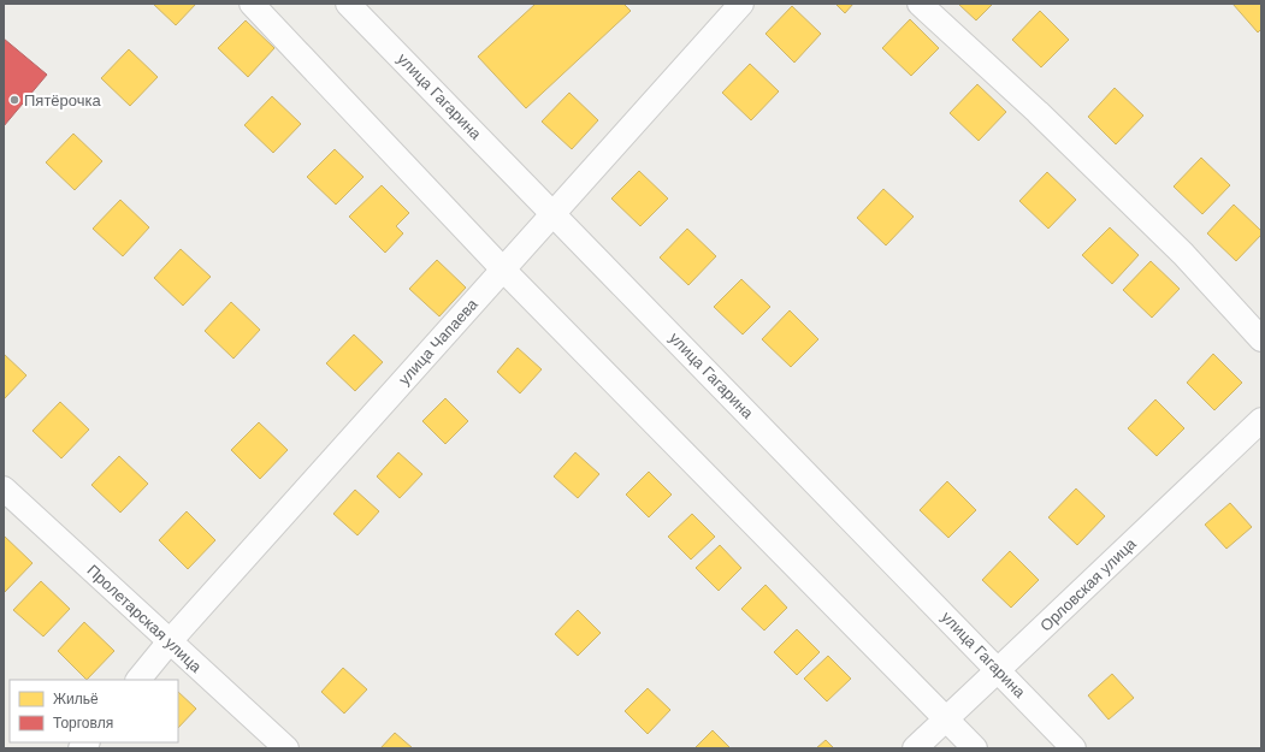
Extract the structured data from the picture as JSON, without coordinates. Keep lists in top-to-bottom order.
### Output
{
  "streets": {
    "street": [
      "улица Гагарина",
      "улица Чапаева",
      "Орловская улица",
      "Пролетарская улица"
    ]
  },
  "crossings": [
    ["улица Гагарина", "улица Чапаева"],
    ["улица Гагарина", "Орловская улица"],
    ["улица Чапаева", "Пролетарская улица"]
  ],
  "places": ["Пятёрочка"],
  "legend": ["Жильё", "Торговля"]
}
